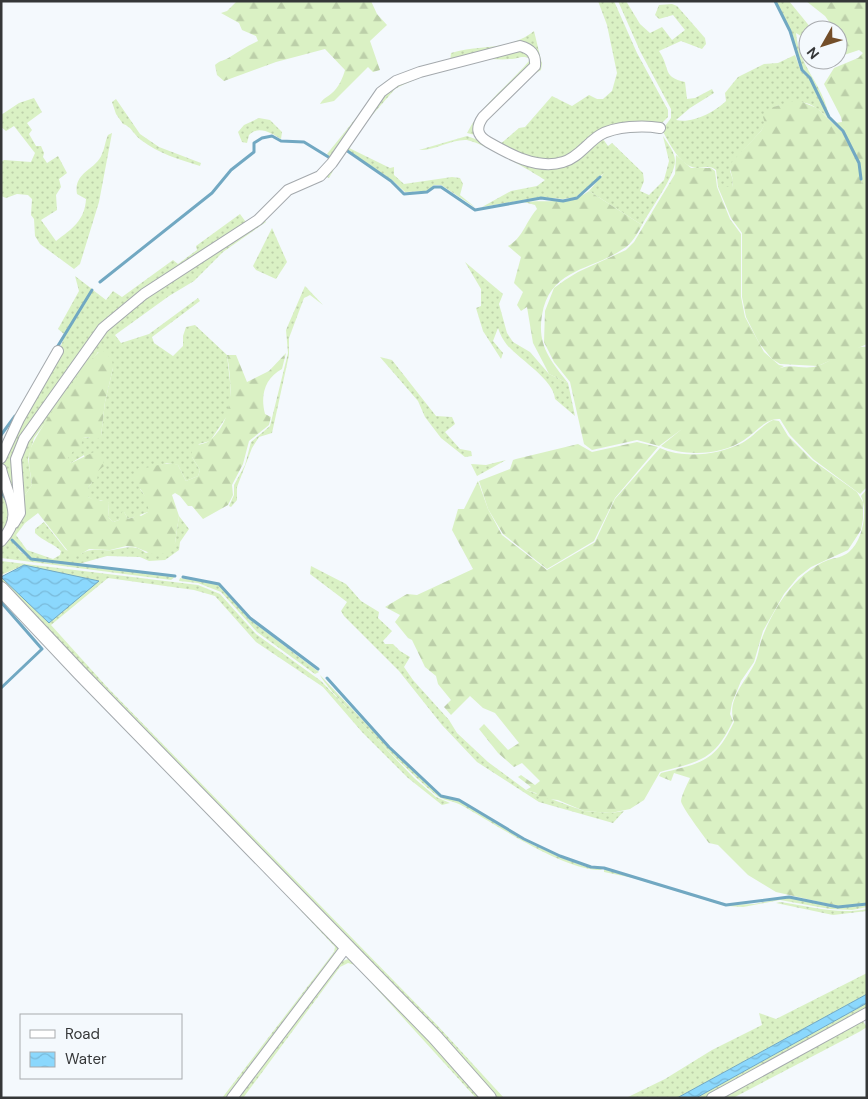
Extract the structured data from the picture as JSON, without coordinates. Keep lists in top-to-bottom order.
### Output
{
  "legend": ["Road", "Water"],
  "north": "bottom left"
}
